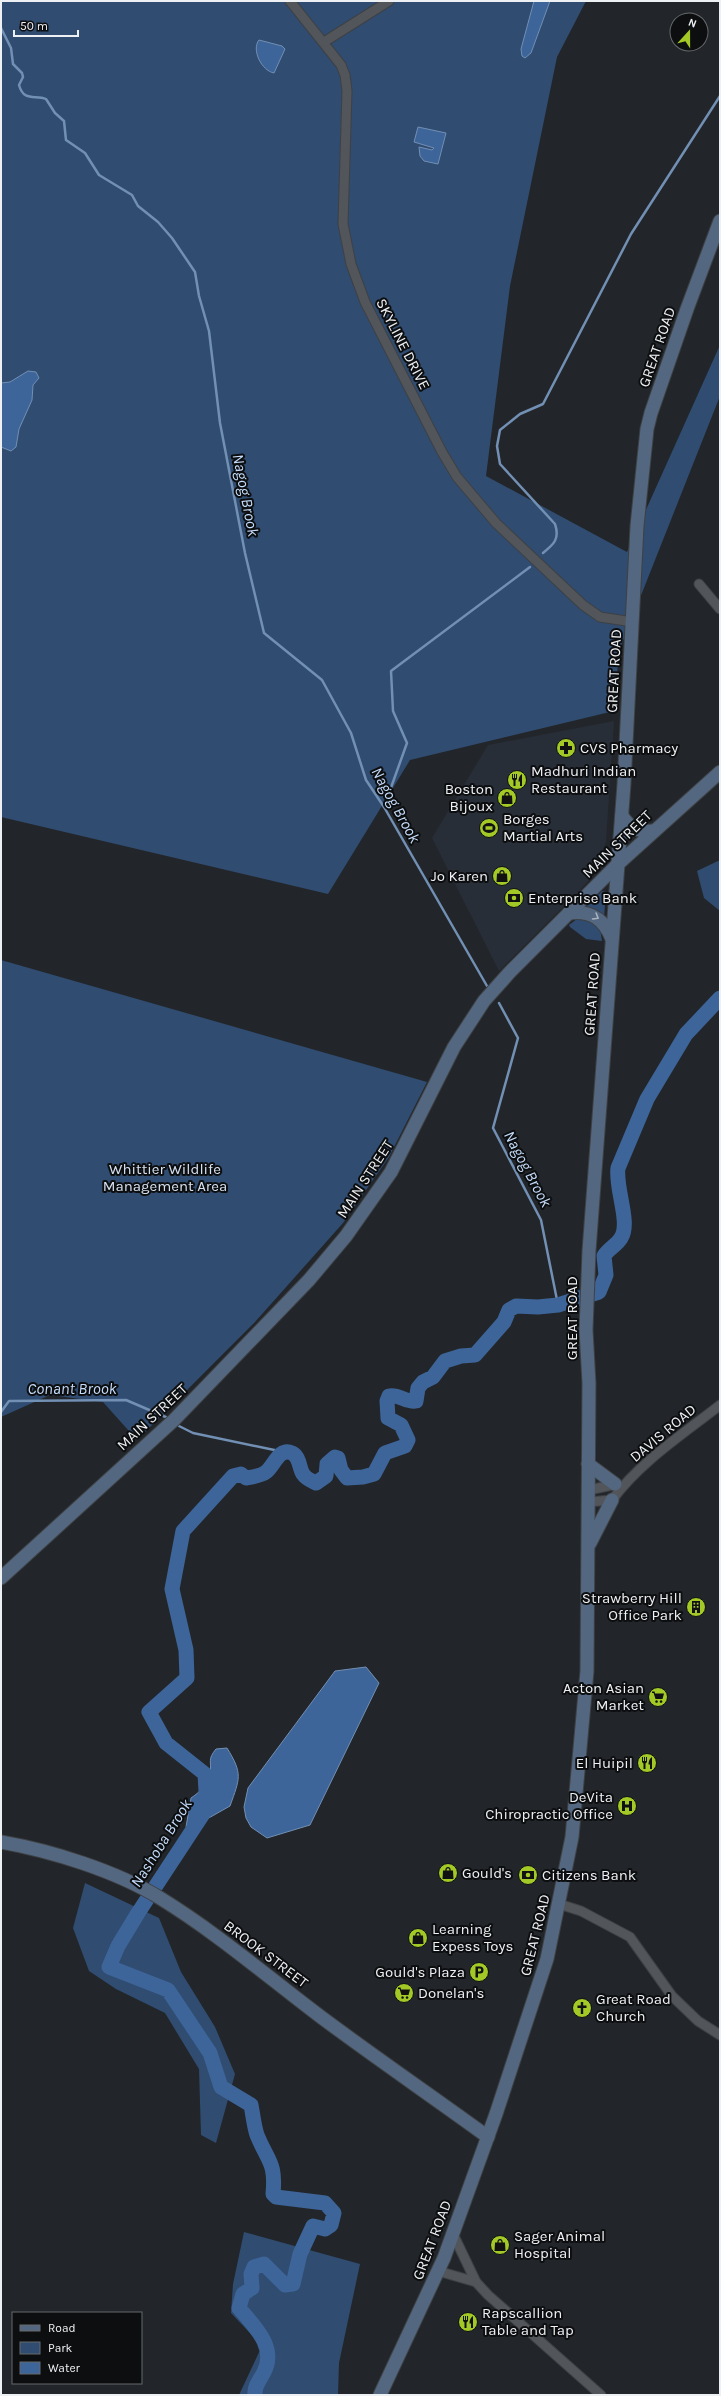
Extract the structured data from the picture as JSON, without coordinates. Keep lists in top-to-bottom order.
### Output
{
  "streets": {
    "main road": ["GREAT ROAD", "MAIN STREET", "BROOK STREET"],
    "street": ["SKYLINE DRIVE", "DAVIS ROAD"]
  },
  "crossings": [
    ["SKYLINE DRIVE", "GREAT ROAD"],
    ["GREAT ROAD", "MAIN STREET"],
    ["GREAT ROAD", "DAVIS ROAD"],
    ["GREAT ROAD", "BROOK STREET"]
  ],
  "water": ["Nagog Brook", "Conant Brook", "Nashoba Brook"],
  "parks": ["Whittier Wildlife Management Area"],
  "places": {
    "pharmacy": ["CVS Pharmacy"],
    "restaurant": ["Madhuri Indian Restaurant", "El Huipil", "Rapscallion Table and Tap"],
    "shop": [
      "Boston Bijoux",
      "Jo Karen",
      "Gould's",
      "Learning Expess Toys",
      "Sager Animal Hospital"
    ],
    "sports": ["Borges Martial Arts"],
    "bank": ["Enterprise Bank", "Citizens Bank"],
    "building": ["Strawberry Hill Office Park"],
    "supermarket": ["Acton Asian Market", "Donelan's"],
    "hospital": ["DeVita Chiropractic Office"],
    "parking": ["Gould's Plaza"],
    "church": ["Great Road Church"]
  },
  "legend": ["Road", "Park", "Water"],
  "scale_bar": "50 m",
  "north": "top"
}
